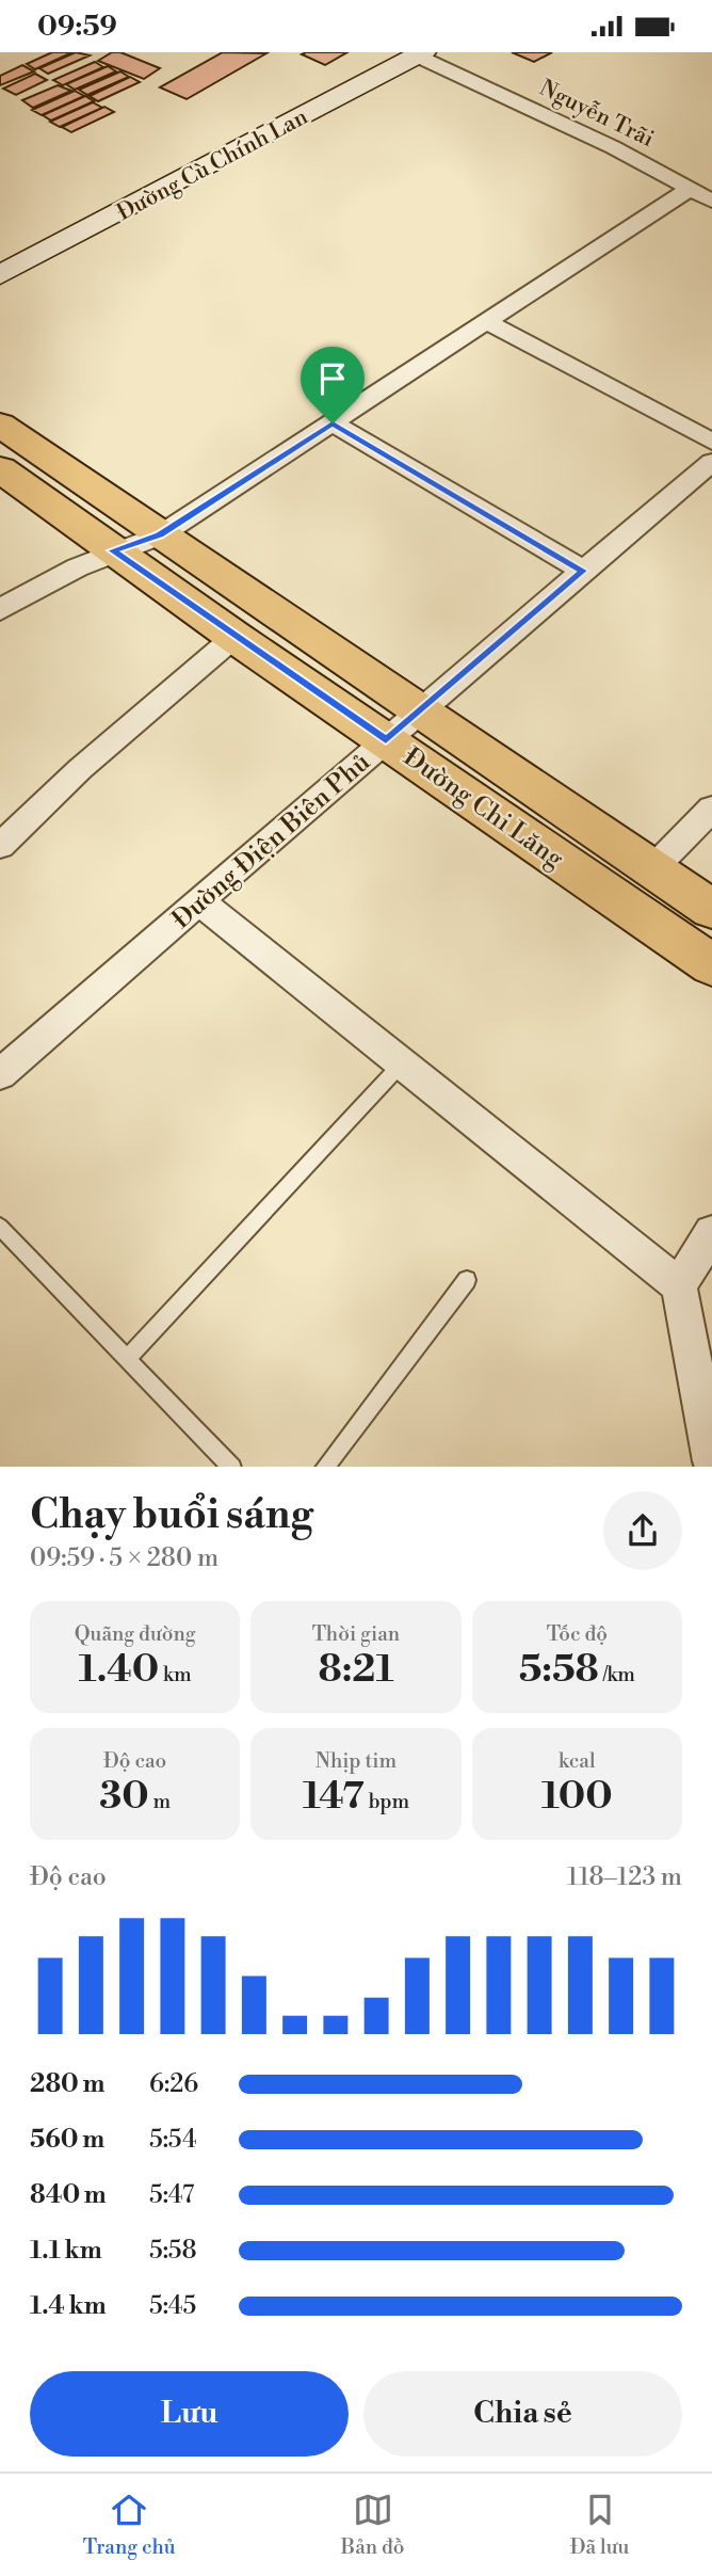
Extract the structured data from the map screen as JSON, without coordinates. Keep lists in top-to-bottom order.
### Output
{
  "streets": {
    "main road": ["Đường Cù Chính Lan", "Đường Chi Lăng"],
    "street": ["Nguyễn Trãi", "Đường Điện Biên Phủ"]
  },
  "crossings": [
    ["Nguyễn Trãi", "Đường Cù Chính Lan"],
    ["Đường Chi Lăng", "Đường Điện Biên Phủ"]
  ],
  "page": {
    "status": "09:59",
    "heading": ["Chạy buổi sáng", "09:59 · 5 × 280 m"],
    "stats": [
      ["Quãng đường", "1.40 km"],
      ["Thời gian", "8:21"],
      ["Tốc độ", "5:58 /km"],
      ["Độ cao", "30 m"],
      ["Nhịp tim", "147 bpm"],
      ["kcal", "100"]
    ],
    "chart": ["Độ cao", "118–123 m"],
    "list": [
      {
        "name": "280 m",
        "note": "6:26"
      },
      {
        "name": "560 m",
        "note": "5:54"
      },
      {
        "name": "840 m",
        "note": "5:47"
      },
      {
        "name": "1.1 km",
        "note": "5:58"
      },
      {
        "name": "1.4 km",
        "note": "5:45"
      }
    ],
    "buttons": ["Lưu", "Chia sẻ"],
    "tabs": ["Trang chủ", "Bản đồ", "Đã lưu"]
  }
}
